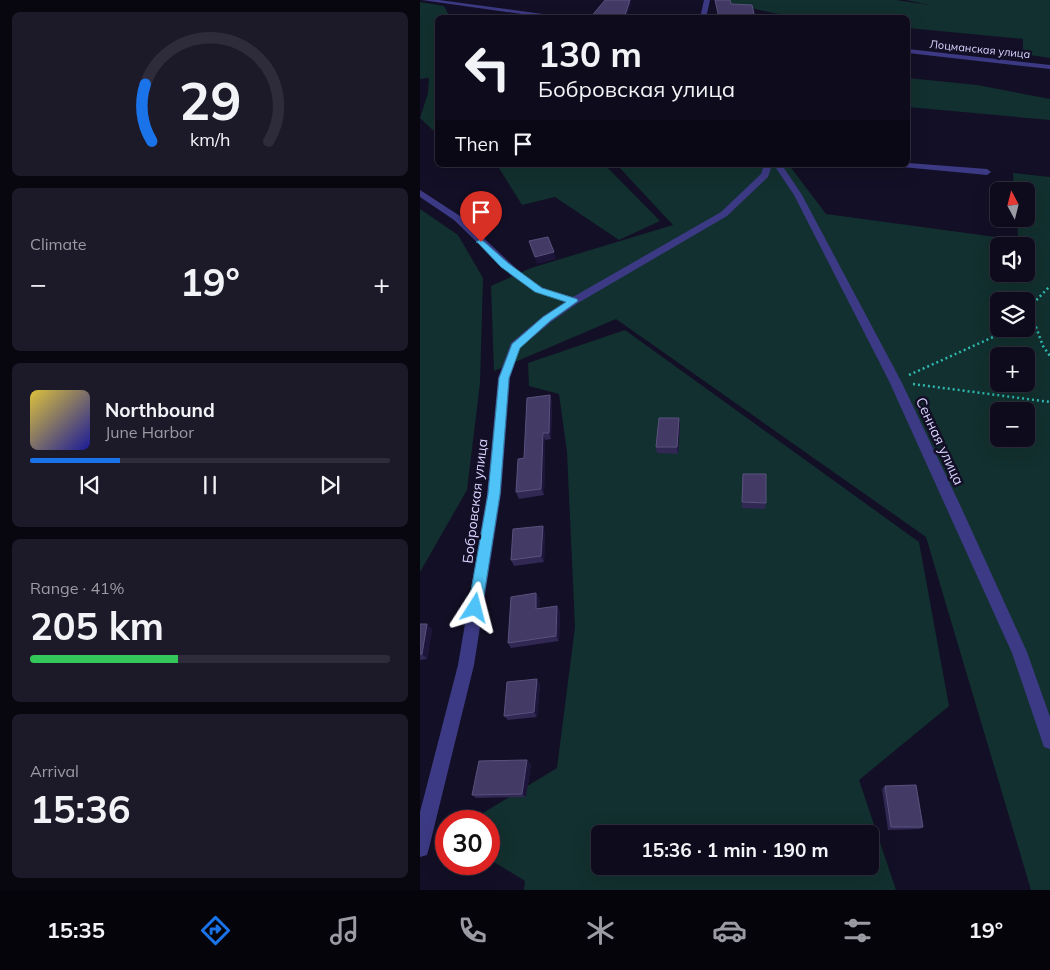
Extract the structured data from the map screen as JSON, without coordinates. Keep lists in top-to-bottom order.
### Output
{
  "streets": {
    "street": ["Лоцманская улица", "Сенная улица", "Бобровская улица"]
  },
  "north": "top",
  "page": {
    "turn": ["130 m", "Бобровская улица"],
    "then": "Then",
    "map_buttons": ["+", "−"],
    "tile": [
      "Climate",
      ["Range · 41%", "205 km"],
      ["Arrival", "15:36"]
    ],
    "heat": ["−", "19°", "+"],
    "song": ["Northbound", "June Harbor"],
    "limit": "30",
    "trip": "15:36 · 1 min · 190 m",
    "tabs": ["15:35", "19°"],
    "gauge": ["29", "km/h"]
  }
}
